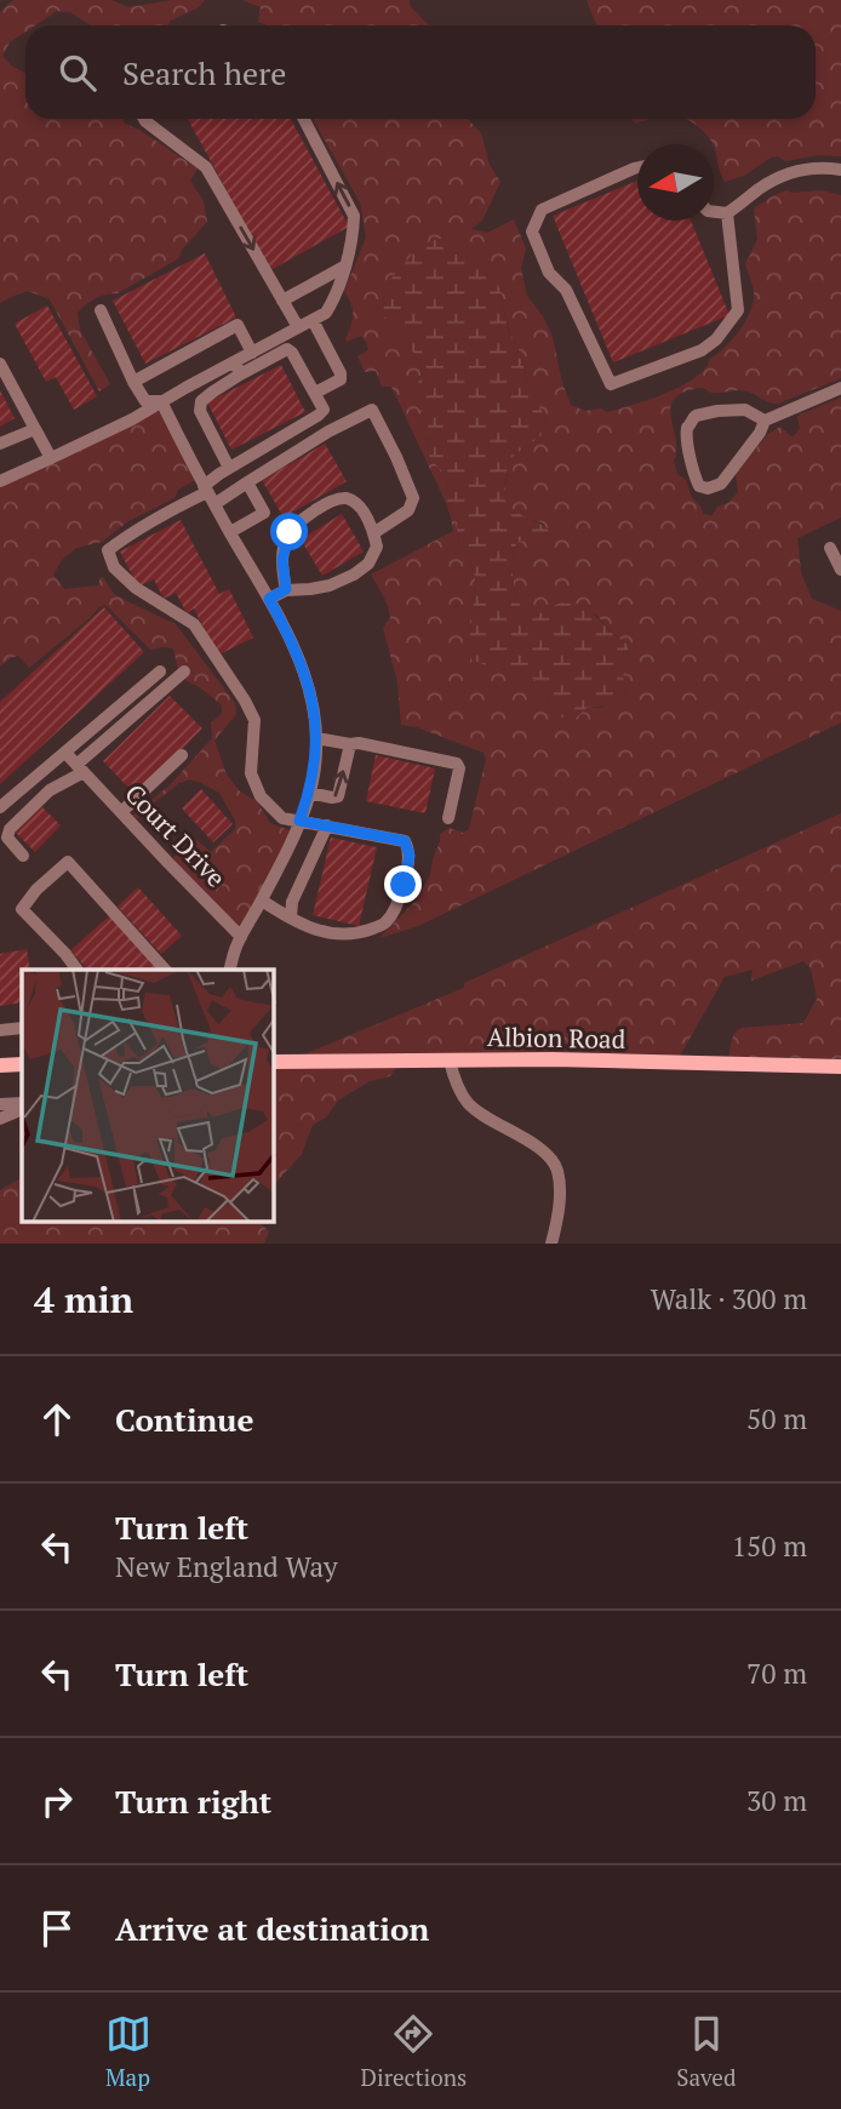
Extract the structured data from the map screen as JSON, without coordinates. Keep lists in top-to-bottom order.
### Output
{
  "streets": {
    "main road": ["Albion Road"],
    "street": ["Court Drive"]
  },
  "north": "left",
  "page": {
    "search": "Search here",
    "heading": ["4 min", "Walk · 300 m"],
    "list": [
      ["Continue", "50 m"],
      ["Turn left", "New England Way", "150 m"],
      ["Turn left", "70 m"],
      ["Turn right", "30 m"],
      "Arrive at destination"
    ],
    "nav": ["Map", "Directions", "Saved"]
  }
}
